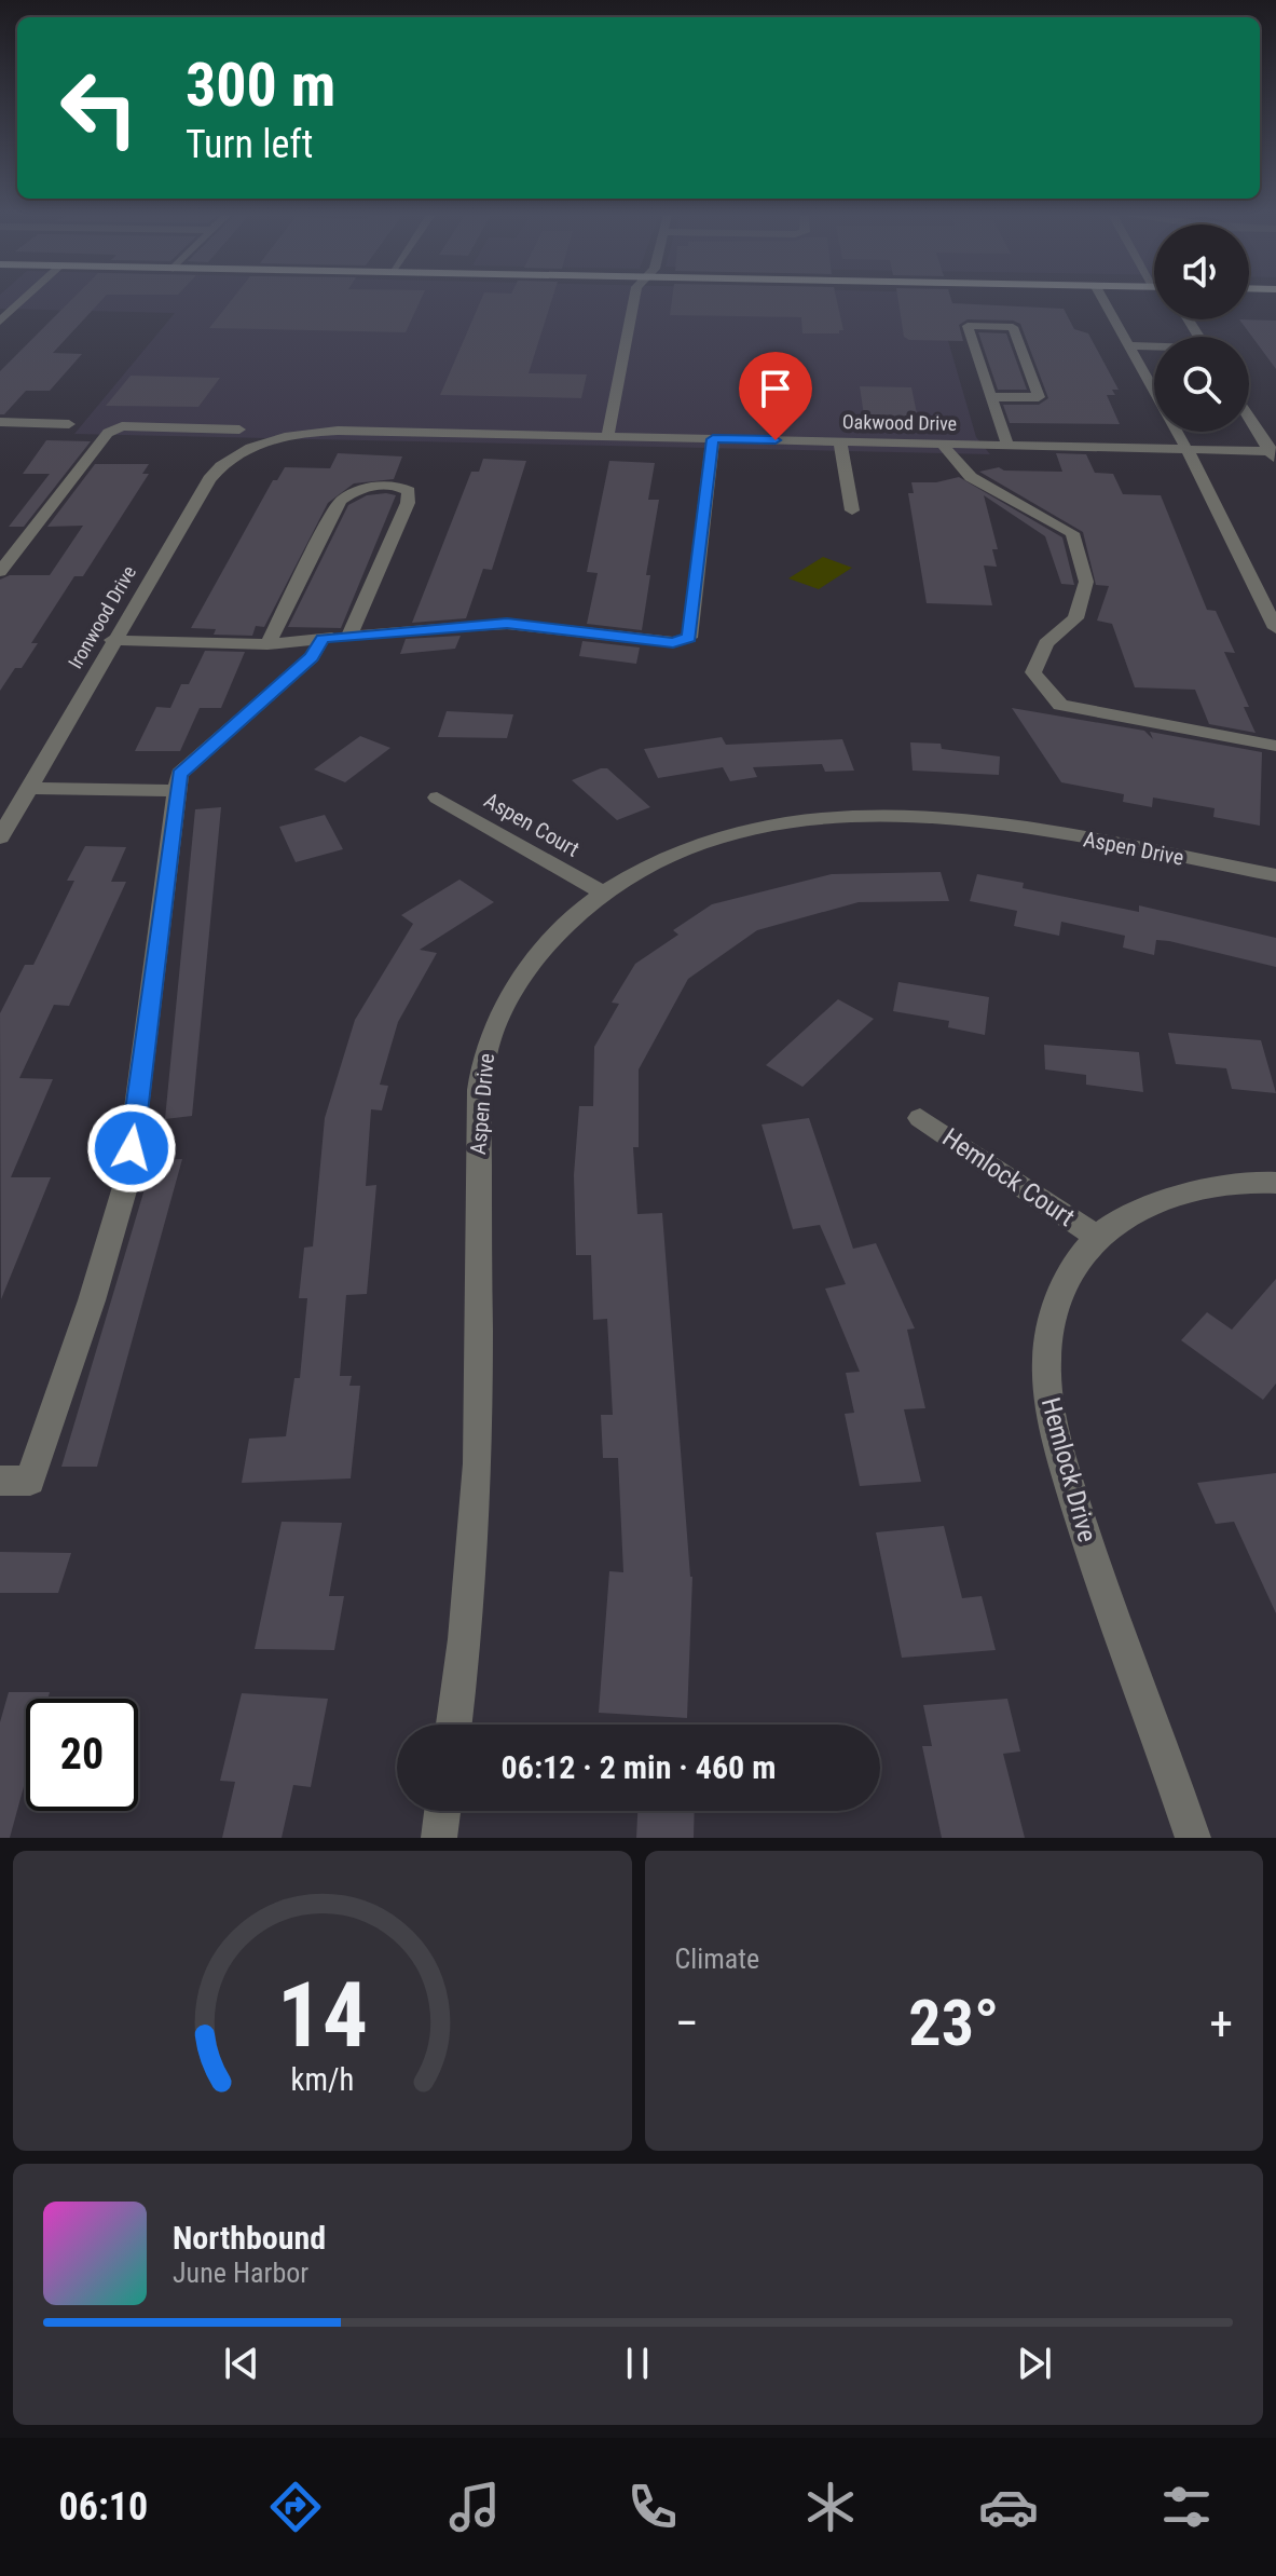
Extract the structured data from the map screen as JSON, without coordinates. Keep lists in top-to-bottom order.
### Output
{
  "streets": {
    "street": [
      "Oakwood Drive",
      "Ironwood Drive",
      "Aspen Court",
      "Aspen Drive",
      "Hemlock Court",
      "Hemlock Drive"
    ]
  },
  "crossings": [
    ["Oakwood Drive", "Ironwood Drive"],
    ["Aspen Court", "Aspen Drive"],
    ["Hemlock Court", "Hemlock Drive"]
  ],
  "page": {
    "turn": ["300 m", "Turn left"],
    "limit": "20",
    "trip": "06:12 · 2 min · 460 m",
    "tile": "Climate",
    "heat": ["−", "23°", "+"],
    "song": ["Northbound", "June Harbor"],
    "tabs": "06:10",
    "gauge": ["14", "km/h"]
  }
}
